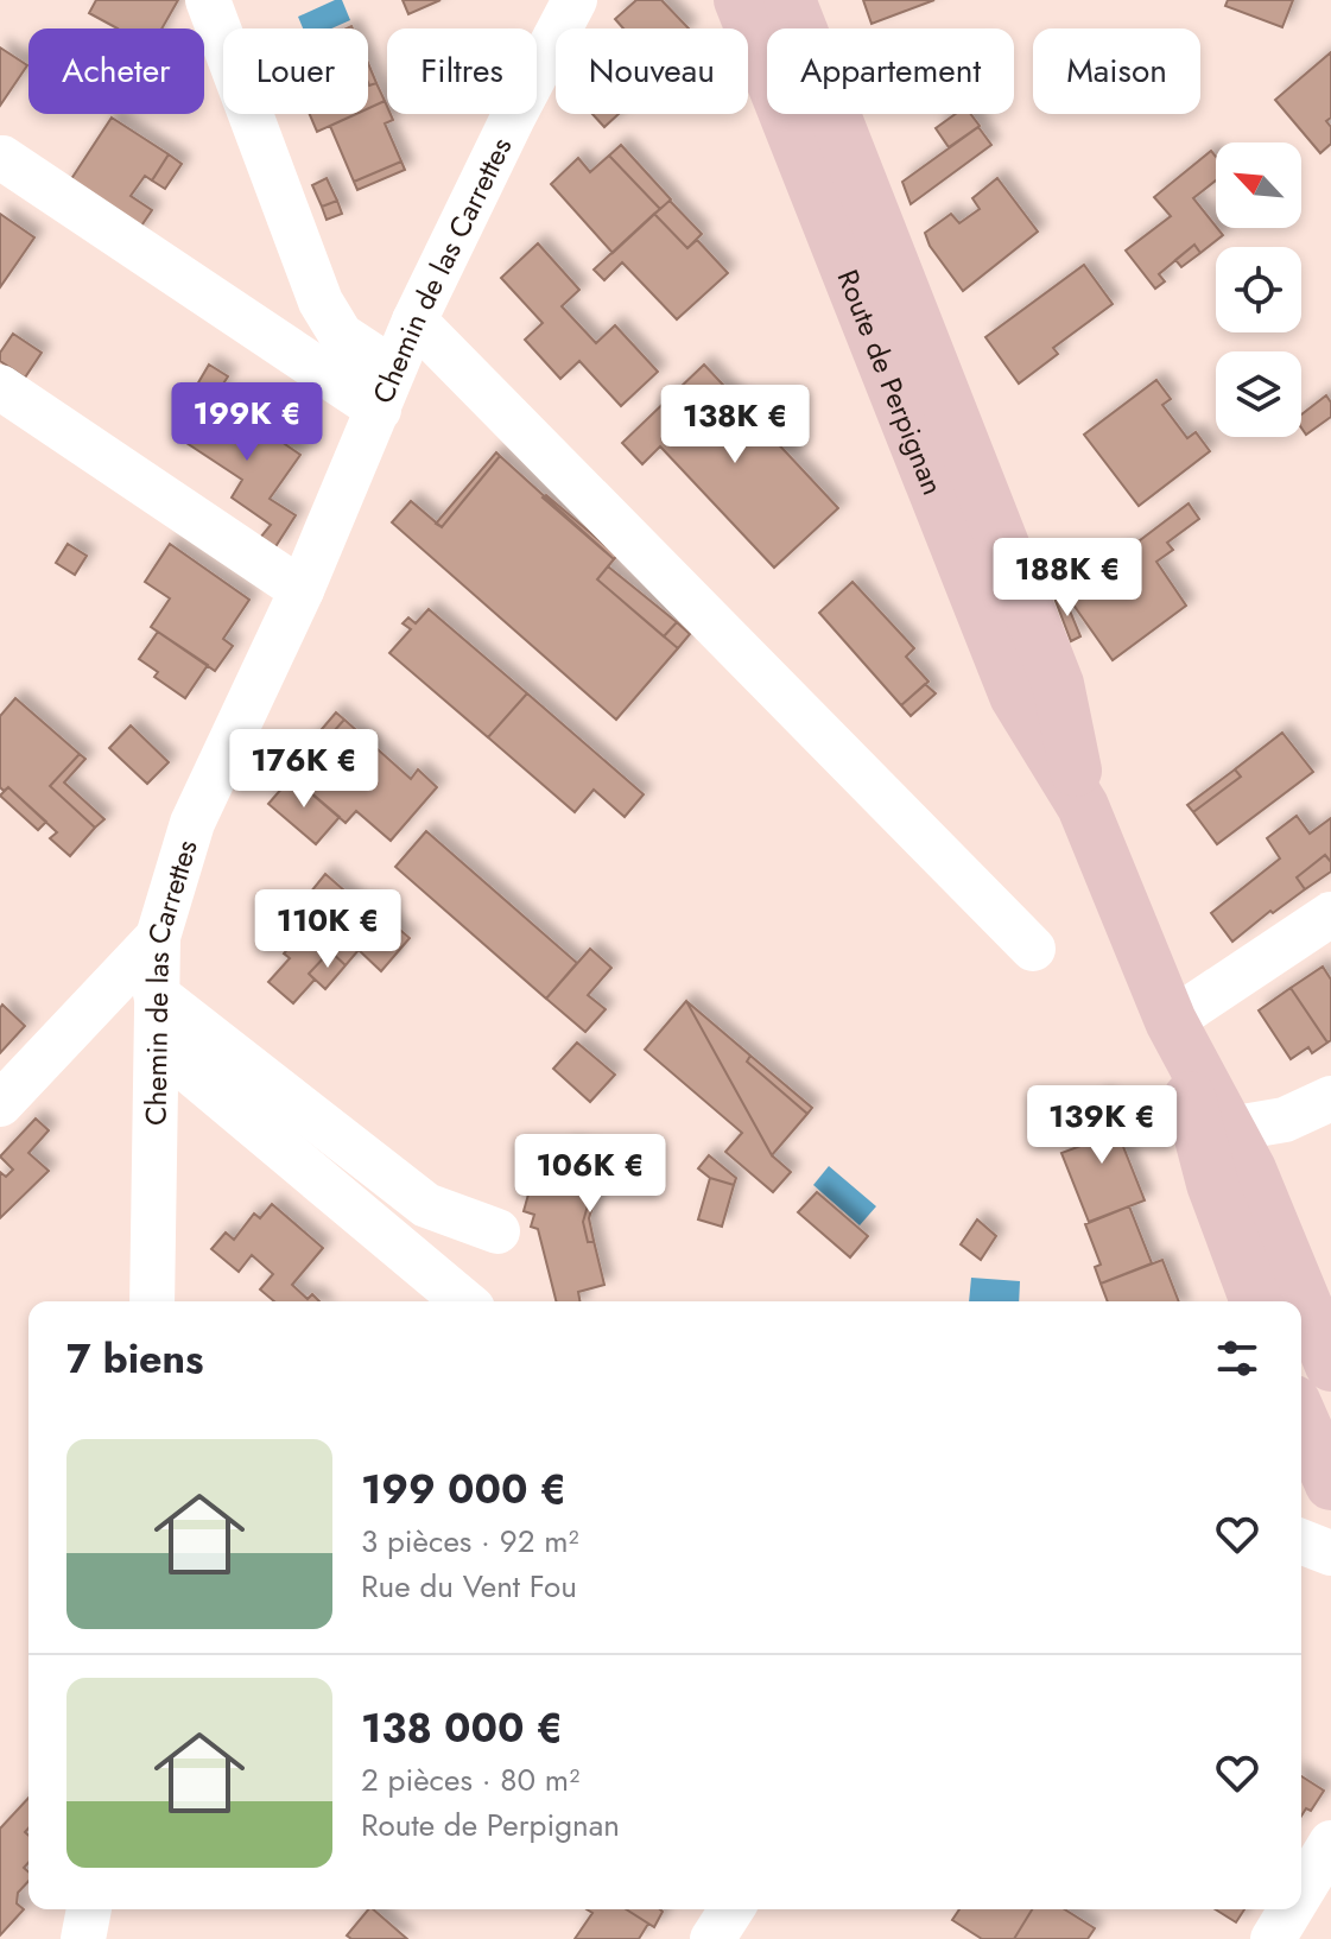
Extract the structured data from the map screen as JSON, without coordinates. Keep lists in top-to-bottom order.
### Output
{
  "streets": {
    "main road": ["Route de Perpignan"],
    "street": ["Chemin de las Carrettes"]
  },
  "north": "top left",
  "page": {
    "chip": [
      "Acheter",
      "Louer",
      "Filtres",
      "Nouveau",
      "Appartement",
      "Maison"
    ],
    "price": [
      "199K €",
      "138K €",
      "188K €",
      "176K €",
      "110K €",
      "139K €",
      "106K €"
    ],
    "heading": "7 biens",
    "list": [
      {
        "name": "199 000 €",
        "note": "3 pièces · 92 m² · Rue du Vent Fou"
      },
      {
        "name": "138 000 €",
        "note": "2 pièces · 80 m² · Route de Perpignan"
      }
    ]
  }
}
